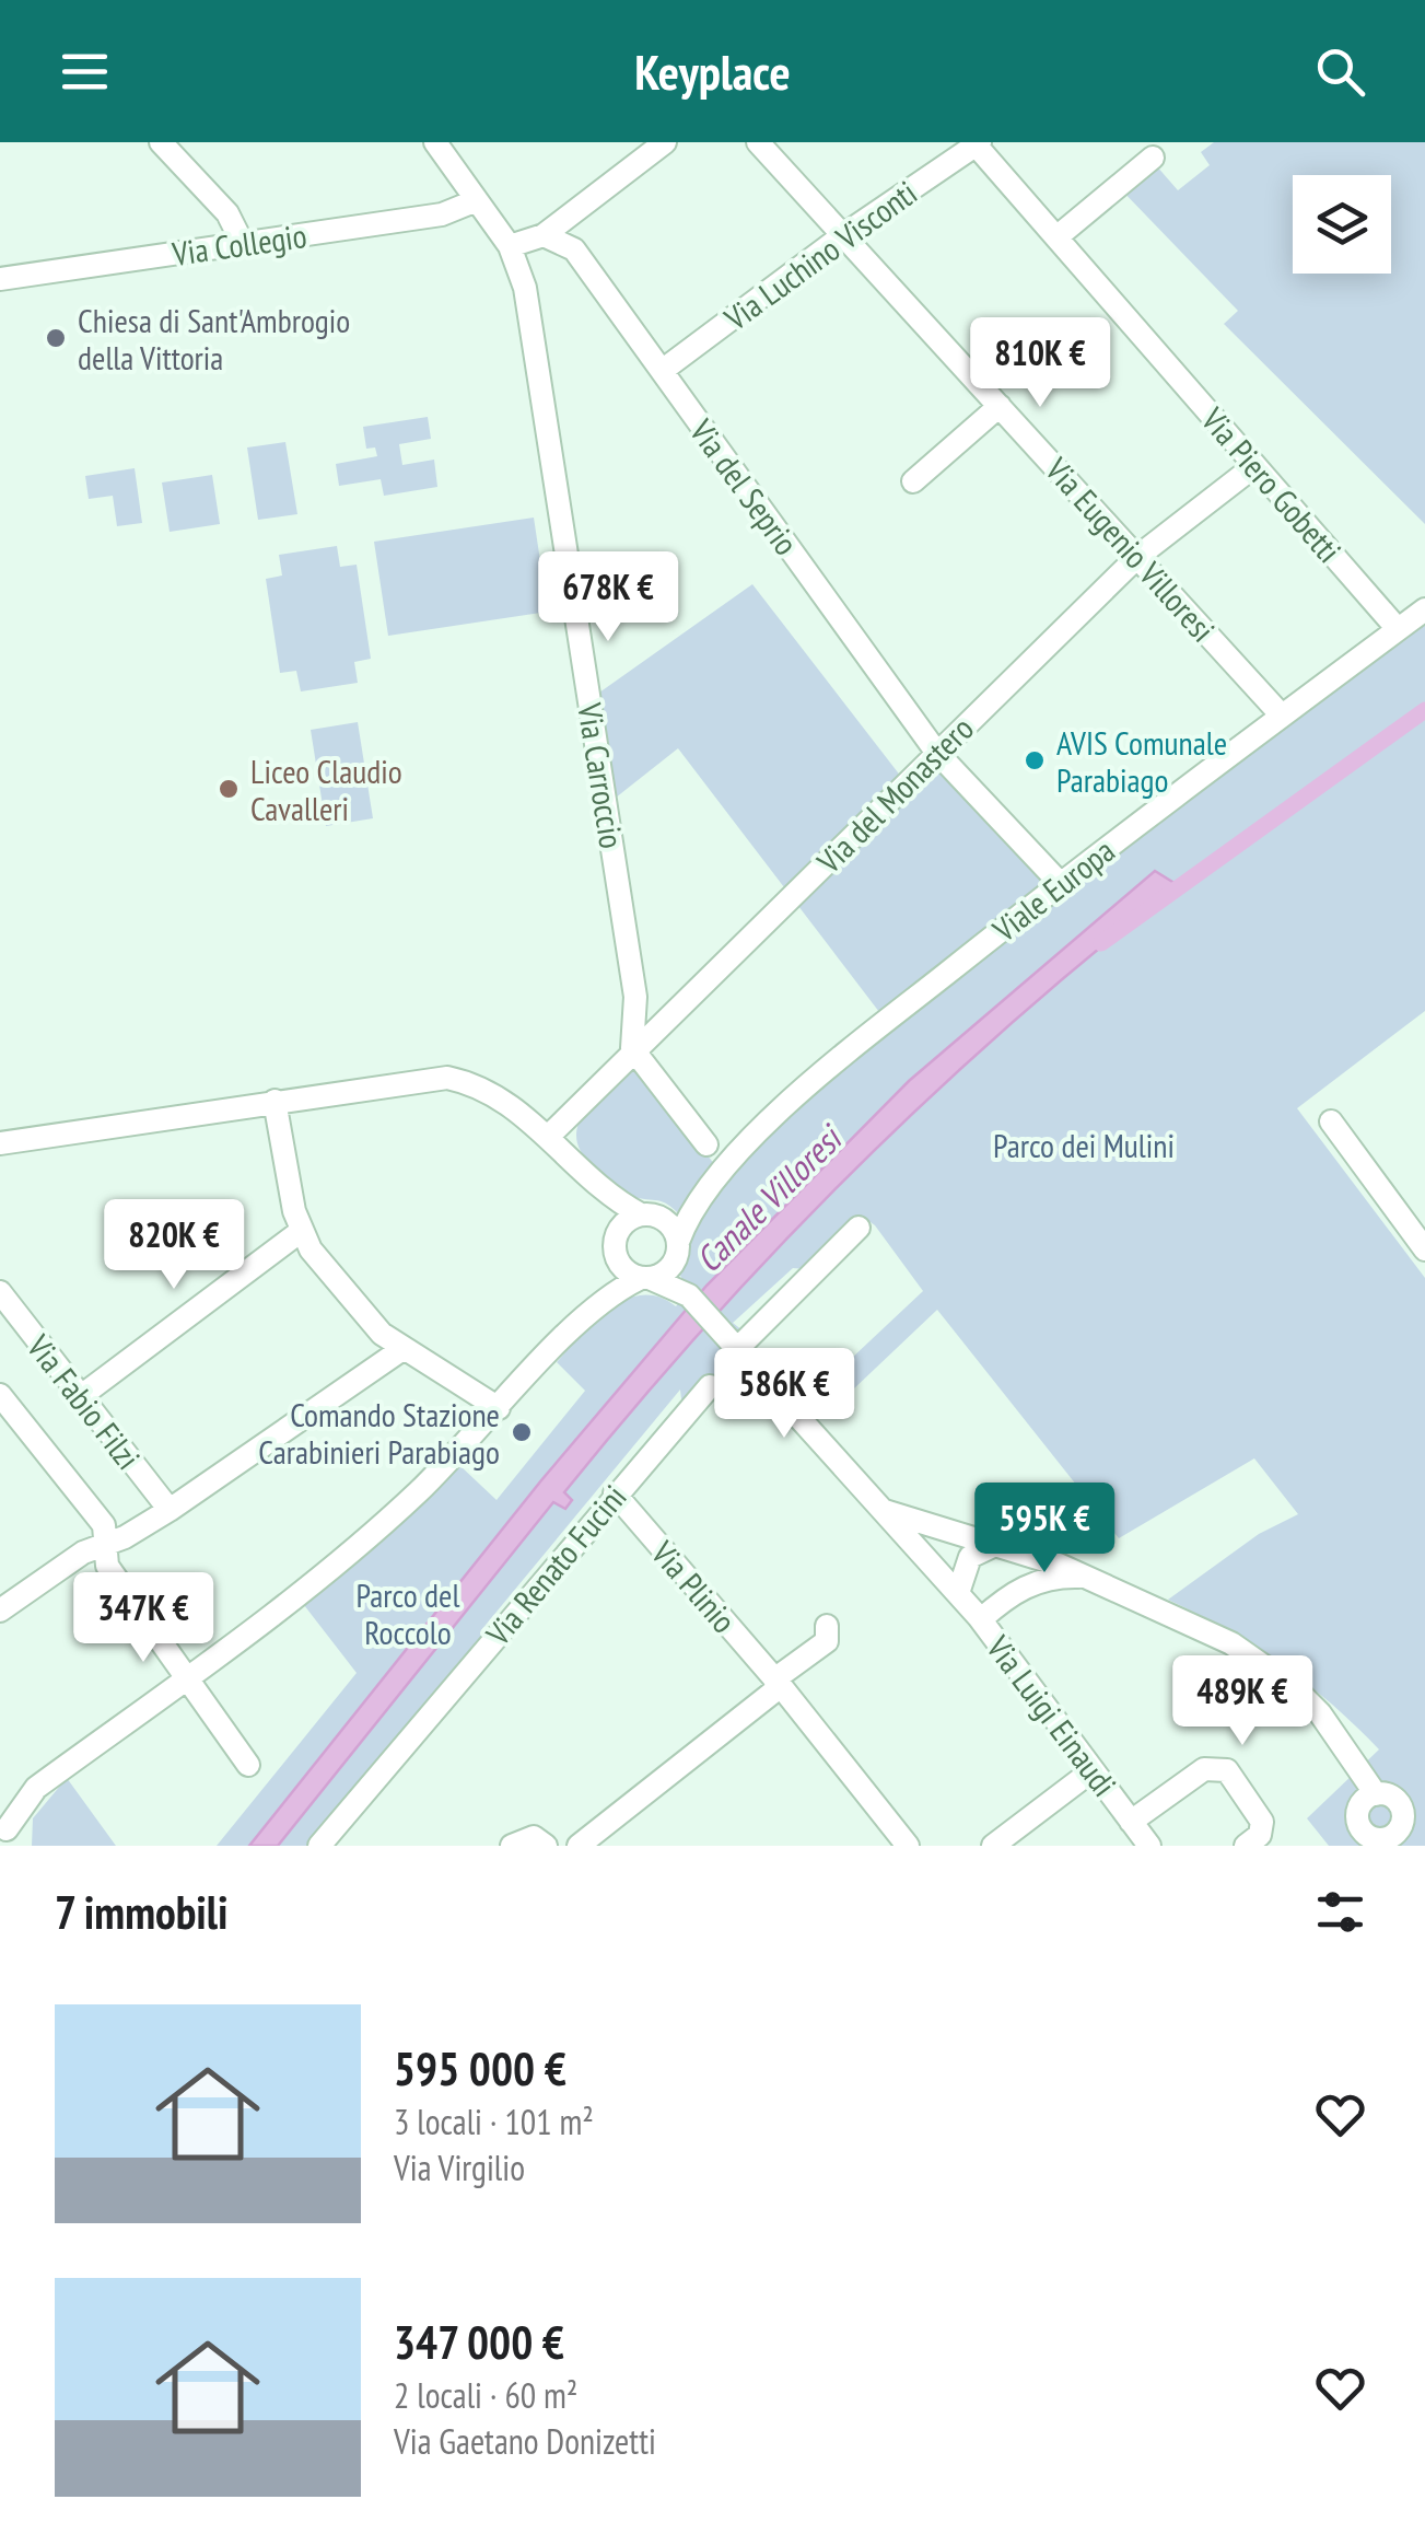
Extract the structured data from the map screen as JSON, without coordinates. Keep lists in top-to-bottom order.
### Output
{
  "streets": {
    "street": [
      "Via Collegio",
      "Via Luchino Visconti",
      "Via Piero Gobetti",
      "Via del Seprio",
      "Via Eugenio Villoresi",
      "Via Carroccio",
      "Via del Monastero",
      "Viale Europa",
      "Via Fabio Filzi",
      "Via Renato Fucini",
      "Via Plinio",
      "Via Luigi Einaudi"
    ]
  },
  "crossings": [
    ["Via Collegio", "Via Carroccio"],
    ["Via Luchino Visconti", "Via Piero Gobetti"],
    ["Via Luchino Visconti", "Via del Seprio"],
    ["Via Luchino Visconti", "Via Eugenio Villoresi"],
    ["Via Piero Gobetti", "Via del Monastero"],
    ["Via Piero Gobetti", "Viale Europa"],
    ["Via del Seprio", "Via del Monastero"],
    ["Via del Seprio", "Viale Europa"],
    ["Via Eugenio Villoresi", "Via del Monastero"],
    ["Via Eugenio Villoresi", "Viale Europa"],
    ["Via Carroccio", "Via del Monastero"],
    ["Via del Monastero", "Viale Europa"],
    ["Viale Europa", "Via Luigi Einaudi"],
    ["Via Renato Fucini", "Via Plinio"]
  ],
  "water": ["Canale Villoresi"],
  "parks": ["Parco dei Mulini", "Parco del Roccolo"],
  "places": [
    "Chiesa di Sant'Ambrogio della Vittoria",
    "AVIS Comunale Parabiago",
    "Liceo Claudio Cavalleri",
    "Comando Stazione Carabinieri Parabiago"
  ],
  "page": {
    "header": "Keyplace",
    "price": [
      "810K €",
      "678K €",
      "820K €",
      "586K €",
      "595K €",
      "347K €",
      "489K €"
    ],
    "heading": "7 immobili",
    "list": [
      {
        "name": "595 000 €",
        "note": "3 locali · 101 m² · Via Virgilio"
      },
      {
        "name": "347 000 €",
        "note": "2 locali · 60 m² · Via Gaetano Donizetti"
      }
    ]
  }
}
